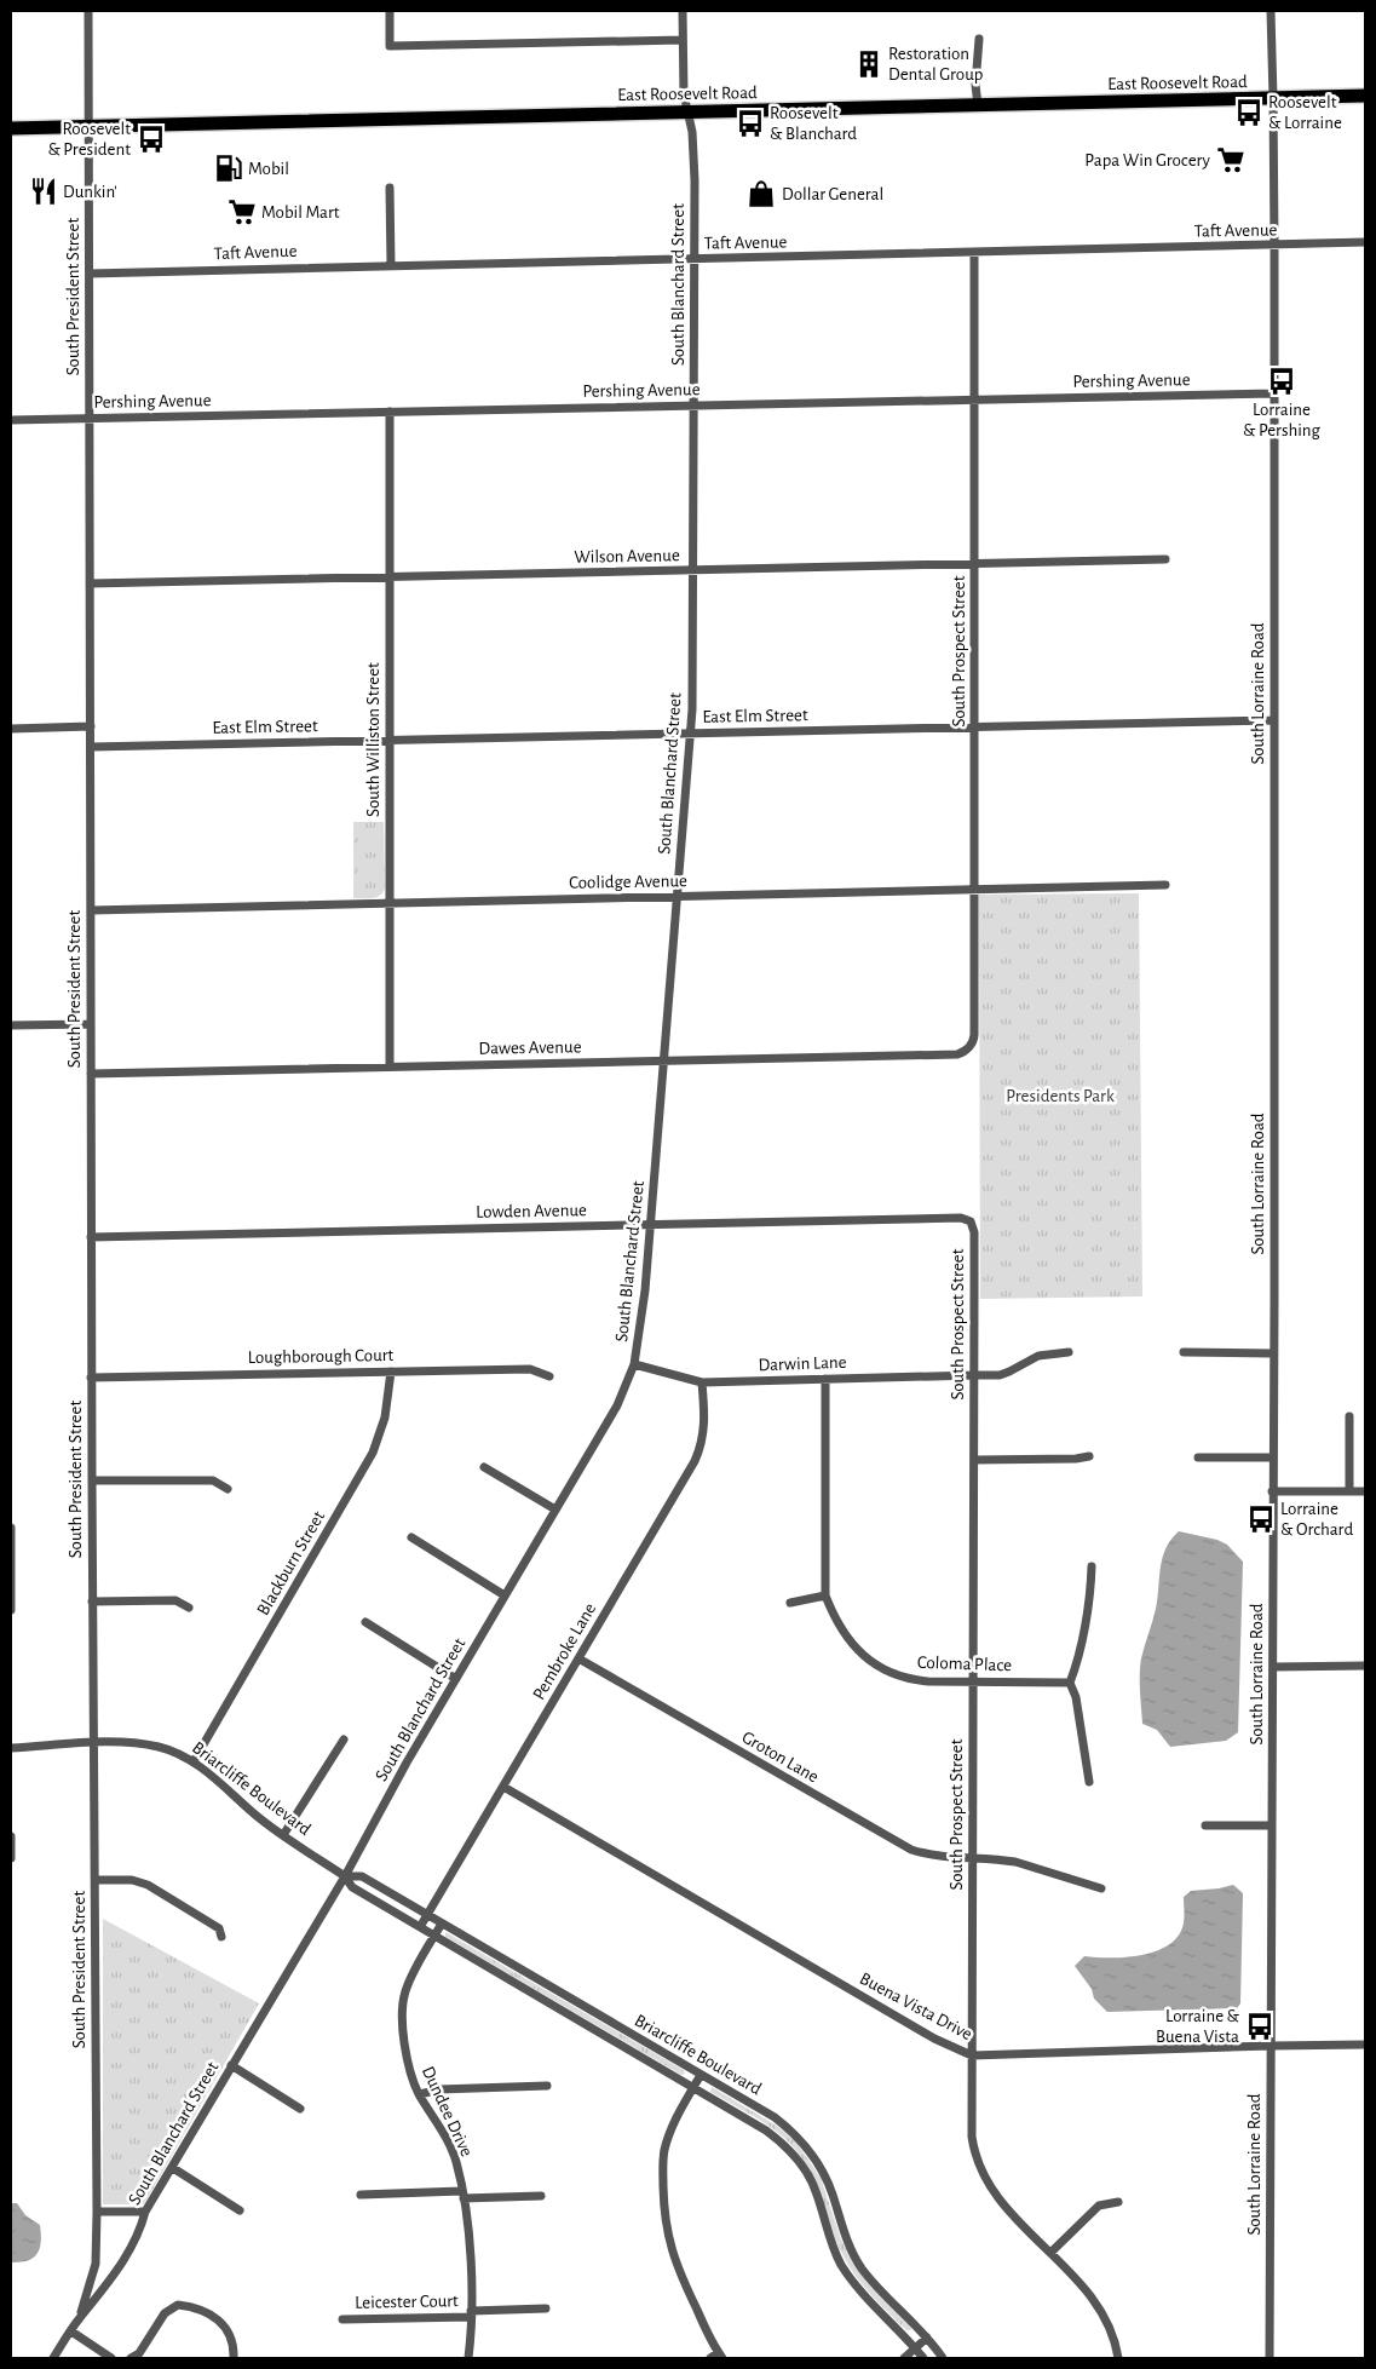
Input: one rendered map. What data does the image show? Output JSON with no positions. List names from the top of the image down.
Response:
{
  "streets": {
    "main road": ["East Roosevelt Road"],
    "street": [
      "Taft Avenue",
      "South Blanchard Street",
      "South President Street",
      "Pershing Avenue",
      "Wilson Avenue",
      "South Prospect Street",
      "South Lorraine Road",
      "East Elm Street",
      "South Williston Street",
      "Coolidge Avenue",
      "Dawes Avenue",
      "Lowden Avenue",
      "Loughborough Court",
      "Darwin Lane",
      "Blackburn Street",
      "Pembroke Lane",
      "Coloma Place",
      "Groton Lane",
      "Briarcliffe Boulevard",
      "Buena Vista Drive",
      "Dundee Drive",
      "Leicester Court"
    ]
  },
  "crossings": [
    ["East Roosevelt Road", "South Blanchard Street"],
    ["East Roosevelt Road", "South President Street"],
    ["East Roosevelt Road", "South Lorraine Road"],
    ["Taft Avenue", "South Blanchard Street"],
    ["Taft Avenue", "South President Street"],
    ["Taft Avenue", "South Prospect Street"],
    ["Taft Avenue", "South Lorraine Road"],
    ["South Blanchard Street", "South President Street"],
    ["South Blanchard Street", "Pershing Avenue"],
    ["South Blanchard Street", "Wilson Avenue"],
    ["South Blanchard Street", "East Elm Street"],
    ["South Blanchard Street", "Coolidge Avenue"],
    ["South Blanchard Street", "Dawes Avenue"],
    ["South Blanchard Street", "Lowden Avenue"],
    ["South Blanchard Street", "Darwin Lane"],
    ["South Blanchard Street", "Briarcliffe Boulevard"],
    ["South President Street", "Pershing Avenue"],
    ["South President Street", "Wilson Avenue"],
    ["South President Street", "East Elm Street"],
    ["South President Street", "Coolidge Avenue"],
    ["South President Street", "Dawes Avenue"],
    ["South President Street", "Lowden Avenue"],
    ["South President Street", "Loughborough Court"],
    ["South President Street", "Briarcliffe Boulevard"],
    ["Pershing Avenue", "South Prospect Street"],
    ["Pershing Avenue", "South Lorraine Road"],
    ["Pershing Avenue", "South Williston Street"],
    ["Wilson Avenue", "South Prospect Street"],
    ["Wilson Avenue", "South Williston Street"],
    ["South Prospect Street", "East Elm Street"],
    ["South Prospect Street", "Coolidge Avenue"],
    ["South Prospect Street", "Dawes Avenue"],
    ["South Prospect Street", "Lowden Avenue"],
    ["South Prospect Street", "Darwin Lane"],
    ["South Prospect Street", "Coloma Place"],
    ["South Prospect Street", "Groton Lane"],
    ["South Prospect Street", "Buena Vista Drive"],
    ["South Lorraine Road", "East Elm Street"],
    ["South Lorraine Road", "Buena Vista Drive"],
    ["East Elm Street", "South Williston Street"],
    ["South Williston Street", "Coolidge Avenue"],
    ["South Williston Street", "Dawes Avenue"],
    ["Loughborough Court", "Blackburn Street"],
    ["Darwin Lane", "Pembroke Lane"],
    ["Darwin Lane", "Coloma Place"],
    ["Blackburn Street", "Briarcliffe Boulevard"],
    ["Pembroke Lane", "Groton Lane"],
    ["Pembroke Lane", "Briarcliffe Boulevard"],
    ["Pembroke Lane", "Buena Vista Drive"],
    ["Briarcliffe Boulevard", "Dundee Drive"],
    ["Dundee Drive", "Leicester Court"]
  ],
  "parks": ["Presidents Park"],
  "places": {
    "building": ["Restoration Dental Group"],
    "bus stop": [
      "Roosevelt & Lorraine",
      "Roosevelt & Blanchard",
      "Roosevelt & President",
      "Lorraine & Pershing",
      "Lorraine & Orchard",
      "Lorraine & Buena Vista"
    ],
    "supermarket": ["Papa Win Grocery", "Mobil Mart"],
    "fuel station": ["Mobil"],
    "restaurant": ["Dunkin'"],
    "shop": ["Dollar General"]
  }
}
